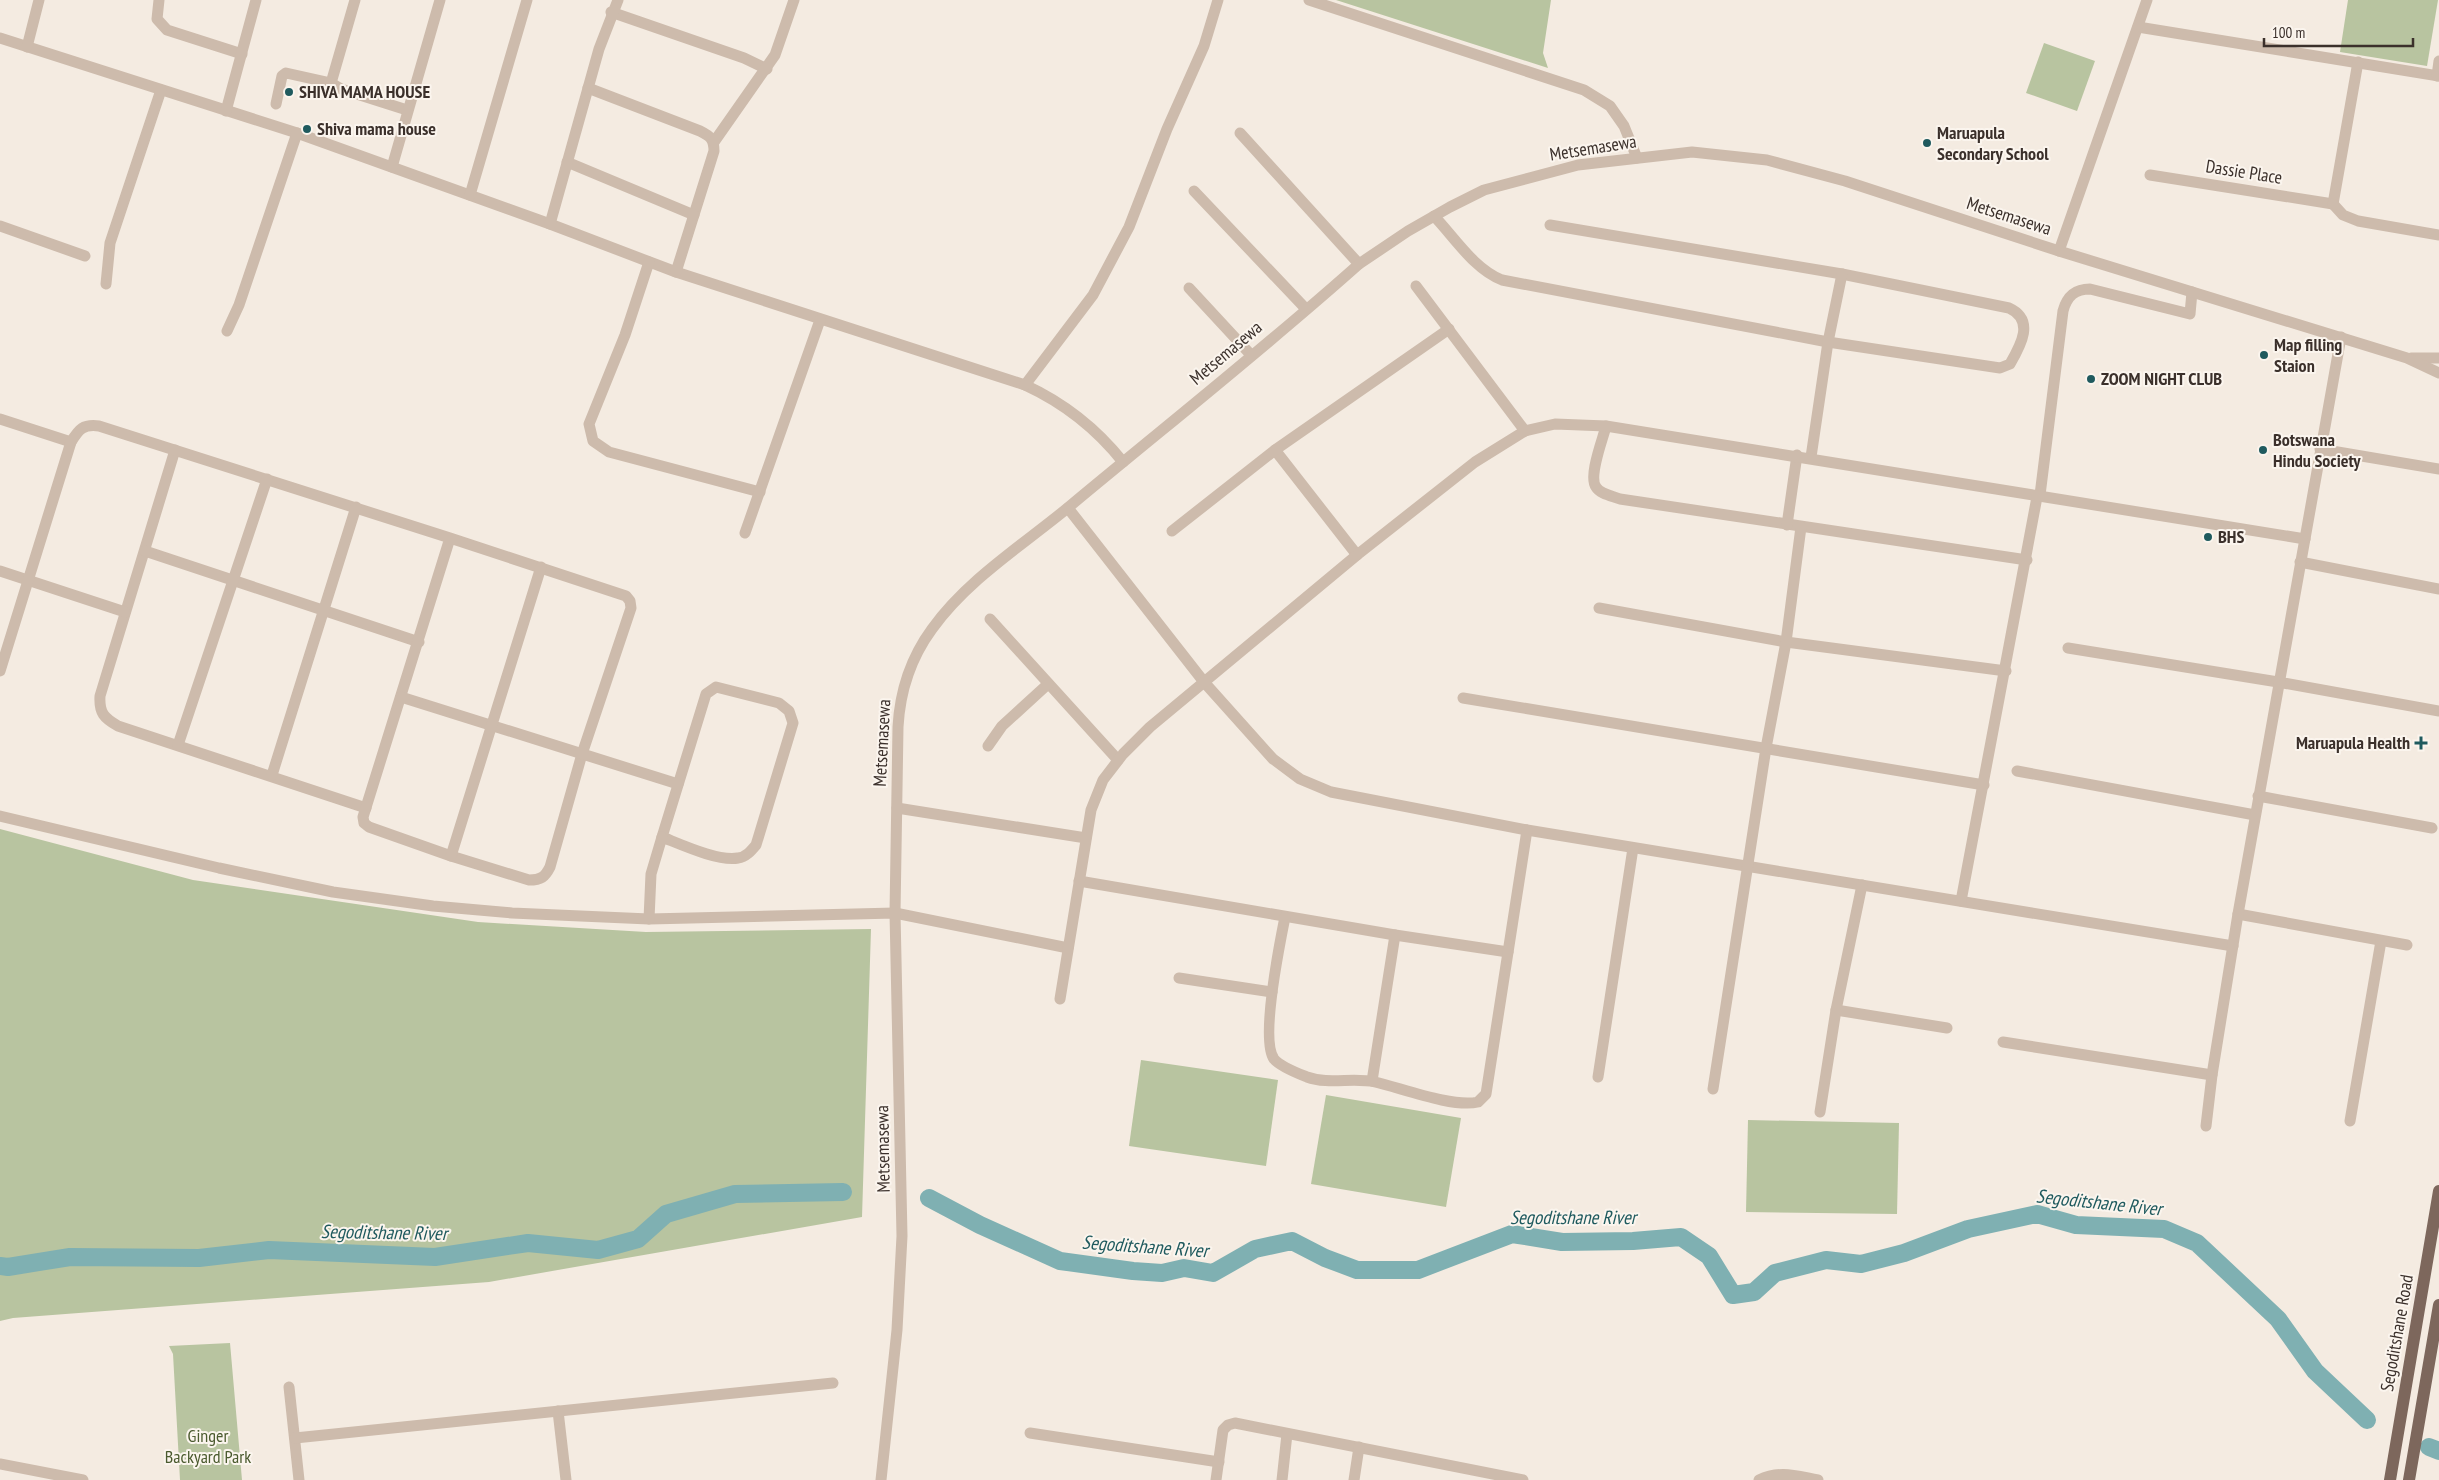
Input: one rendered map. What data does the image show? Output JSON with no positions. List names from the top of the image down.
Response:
{
  "streets": {
    "main road": ["Segoditshane Road"],
    "street": ["Metsemasewa", "Dassie Place"]
  },
  "water": ["Segoditshane River"],
  "parks": ["Ginger Backyard Park"],
  "places": {
    "other": [
      "SHIVA MAMA HOUSE",
      "Shiva mama house",
      "Maruapula Secondary School",
      "Map filling Staion",
      "ZOOM NIGHT CLUB",
      "Botswana Hindu Society",
      "BHS"
    ],
    "health": ["Maruapula Health"]
  },
  "scale_bar": "100 m"
}
